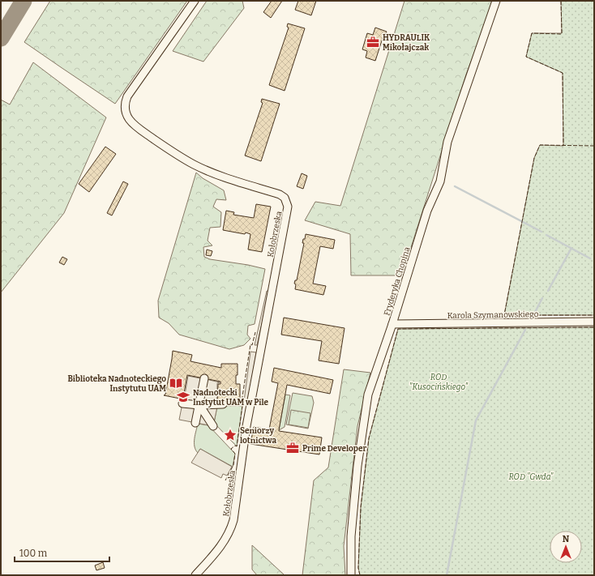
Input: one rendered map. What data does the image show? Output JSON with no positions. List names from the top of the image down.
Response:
{
  "streets": {
    "street": ["Kołobrzeska", "Fryderyka Chopina", "Karola Szymanowskiego"]
  },
  "crossings": [
    ["Fryderyka Chopina", "Karola Szymanowskiego"]
  ],
  "parks": ["ROD \"Kusocińskiego\"", "ROD \"Gwda\""],
  "places": {
    "office": ["HYDRAULIK Mikołajczak", "Prime Developer"],
    "library": ["Biblioteka Nadnoteckiego Instytutu UAM"],
    "school or university": ["Nadnotecki Instytut UAM w Pile"],
    "place": ["Seniorzy lotnictwa"]
  },
  "scale_bar": "100 m",
  "north": "top"
}
